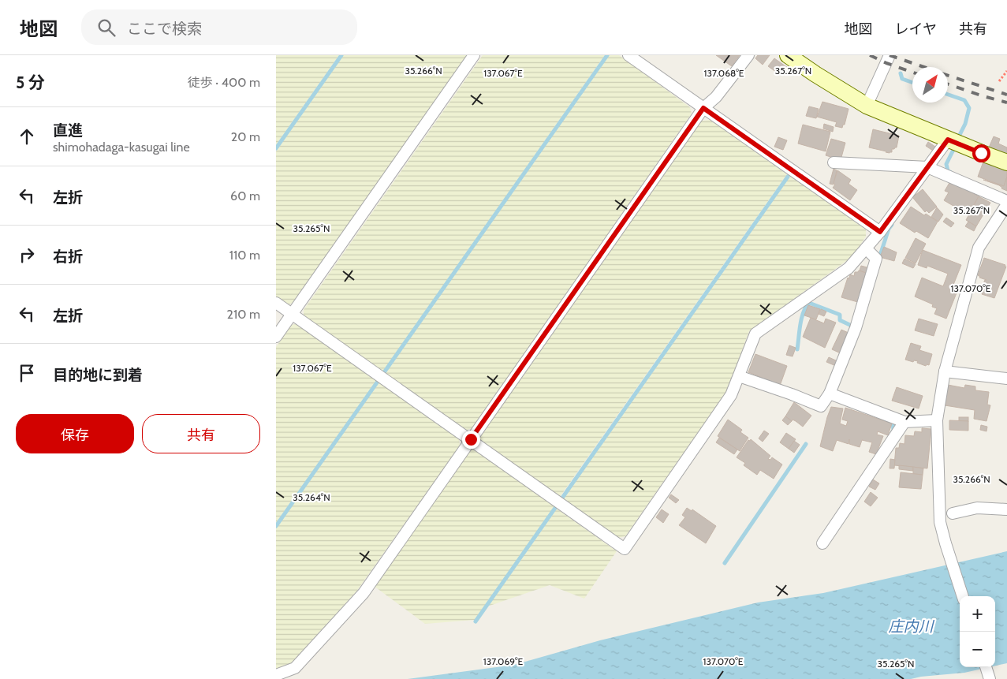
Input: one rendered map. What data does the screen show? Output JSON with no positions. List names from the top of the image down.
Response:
{
  "water": ["庄内川"],
  "north": "top right",
  "page": {
    "header": "地図",
    "search": "ここで検索",
    "nav": ["地図", "レイヤ", "共有"],
    "heading": ["5 分", "徒歩 · 400 m"],
    "list": [
      ["直進", "shimohadaga-kasugai line", "20 m"],
      ["左折", "60 m"],
      ["右折", "110 m"],
      ["左折", "210 m"],
      "目的地に到着"
    ],
    "buttons": ["保存", "共有"],
    "map_buttons": ["+", "−"]
  },
  "coordinates": [
    "35.266°N",
    "35.267°N",
    "137.067°E",
    "137.068°E",
    "35.265°N",
    "137.070°E",
    "35.264°N",
    "137.069°E"
  ]
}
